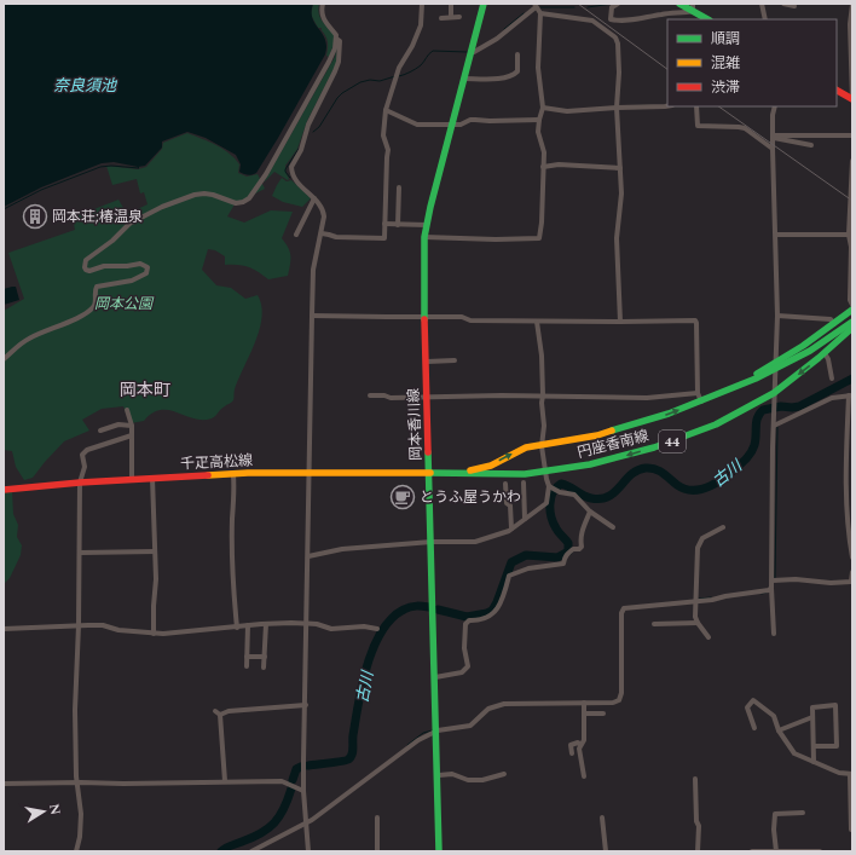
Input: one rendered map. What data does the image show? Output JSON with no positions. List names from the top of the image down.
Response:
{
  "streets": {
    "main road": [
      "岡本香川線",
      "44",
      "円座香南線",
      "千疋高松線"
    ]
  },
  "crossings": [
    ["岡本香川線", "円座香南線"],
    ["岡本香川線", "千疋高松線"],
    ["44", "円座香南線"],
    ["円座香南線", "千疋高松線"]
  ],
  "districts": ["岡本町"],
  "water": ["奈良須池", "古川"],
  "parks": ["岡本公園"],
  "places": {
    "building": ["岡本荘;椿温泉"],
    "cafe": ["とうふ屋うかわ"]
  },
  "legend": ["順調", "混雑", "渋滞"],
  "north": "right"
}
